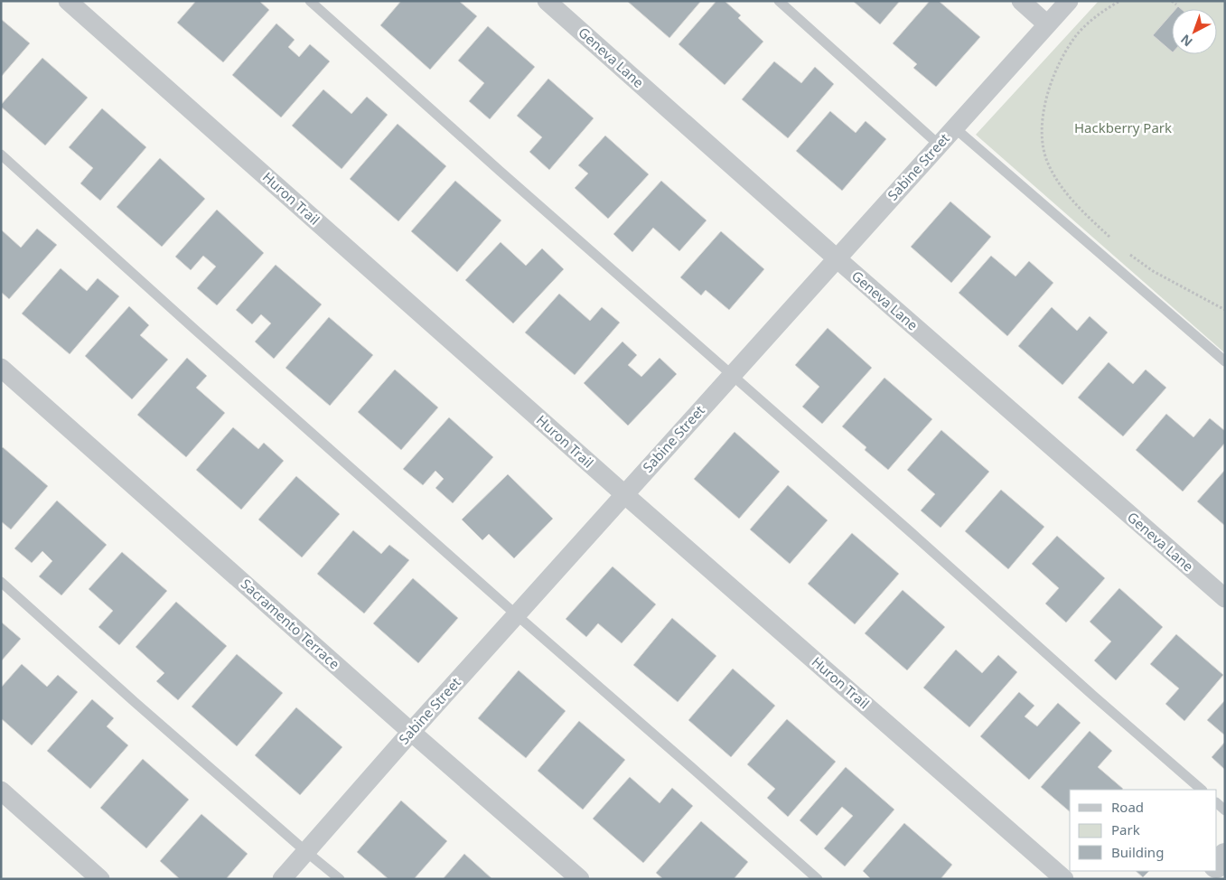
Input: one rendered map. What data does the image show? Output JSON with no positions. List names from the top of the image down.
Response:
{
  "streets": {
    "street": [
      "Geneva Lane",
      "Sabine Street",
      "Huron Trail",
      "Sacramento Terrace"
    ]
  },
  "crossings": [
    ["Geneva Lane", "Sabine Street"],
    ["Sabine Street", "Huron Trail"],
    ["Sabine Street", "Sacramento Terrace"]
  ],
  "parks": ["Hackberry Park"],
  "legend": ["Road", "Park", "Building"],
  "north": "bottom left"
}
